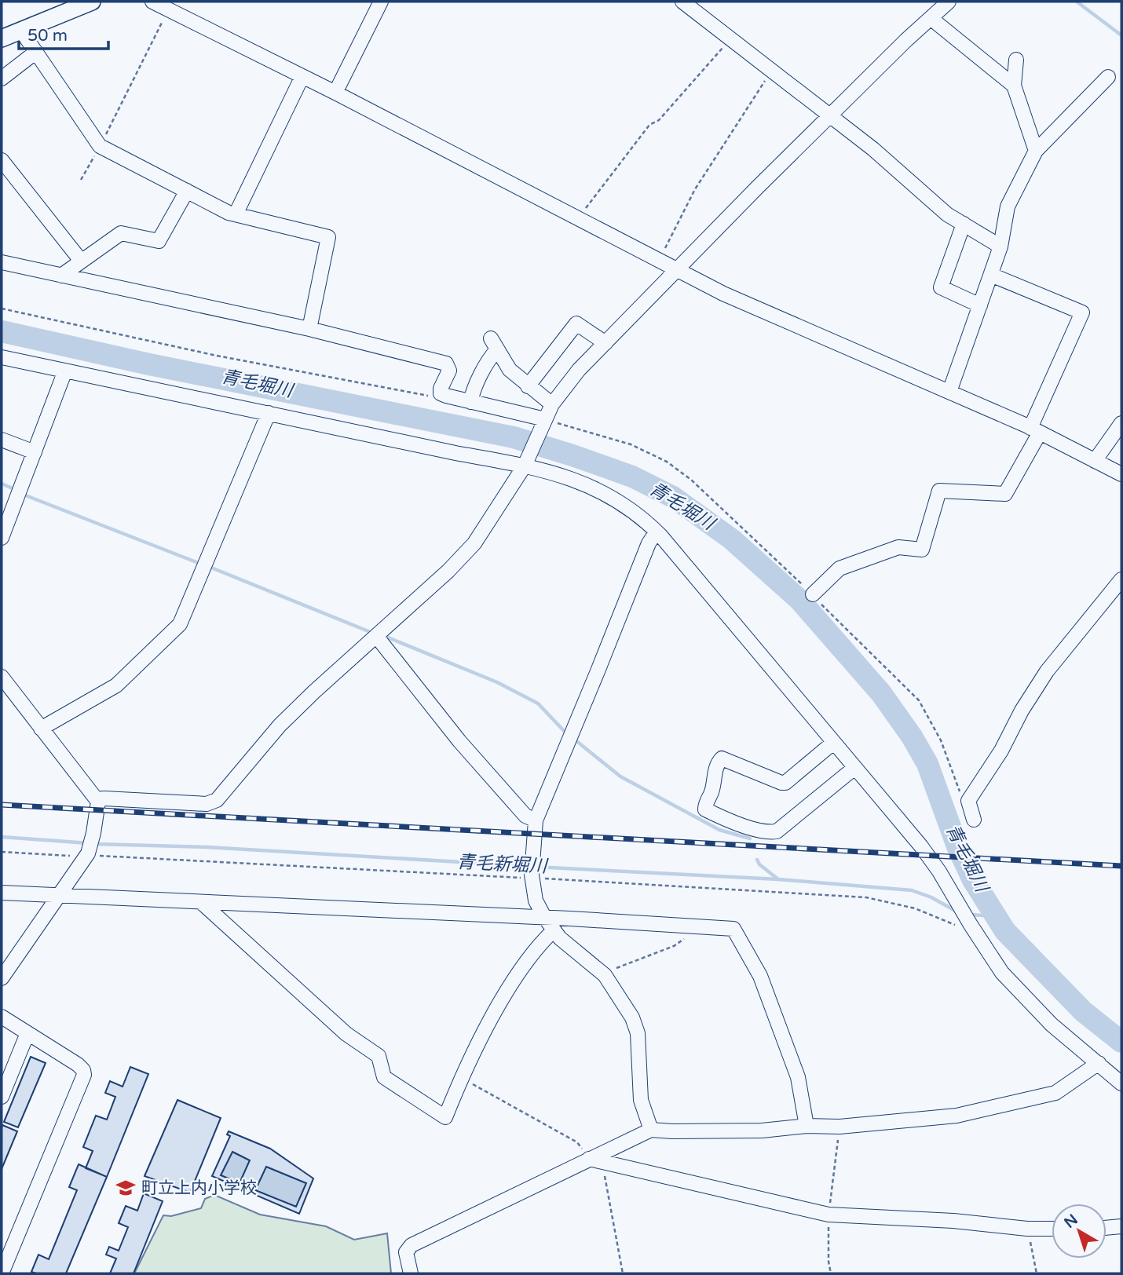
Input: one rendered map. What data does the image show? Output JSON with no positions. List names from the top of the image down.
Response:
{
  "water": ["青毛堀川", "青毛新堀川"],
  "places": {
    "school or university": ["町立上内小学校"]
  },
  "scale_bar": "50 m",
  "north": "top left"
}
